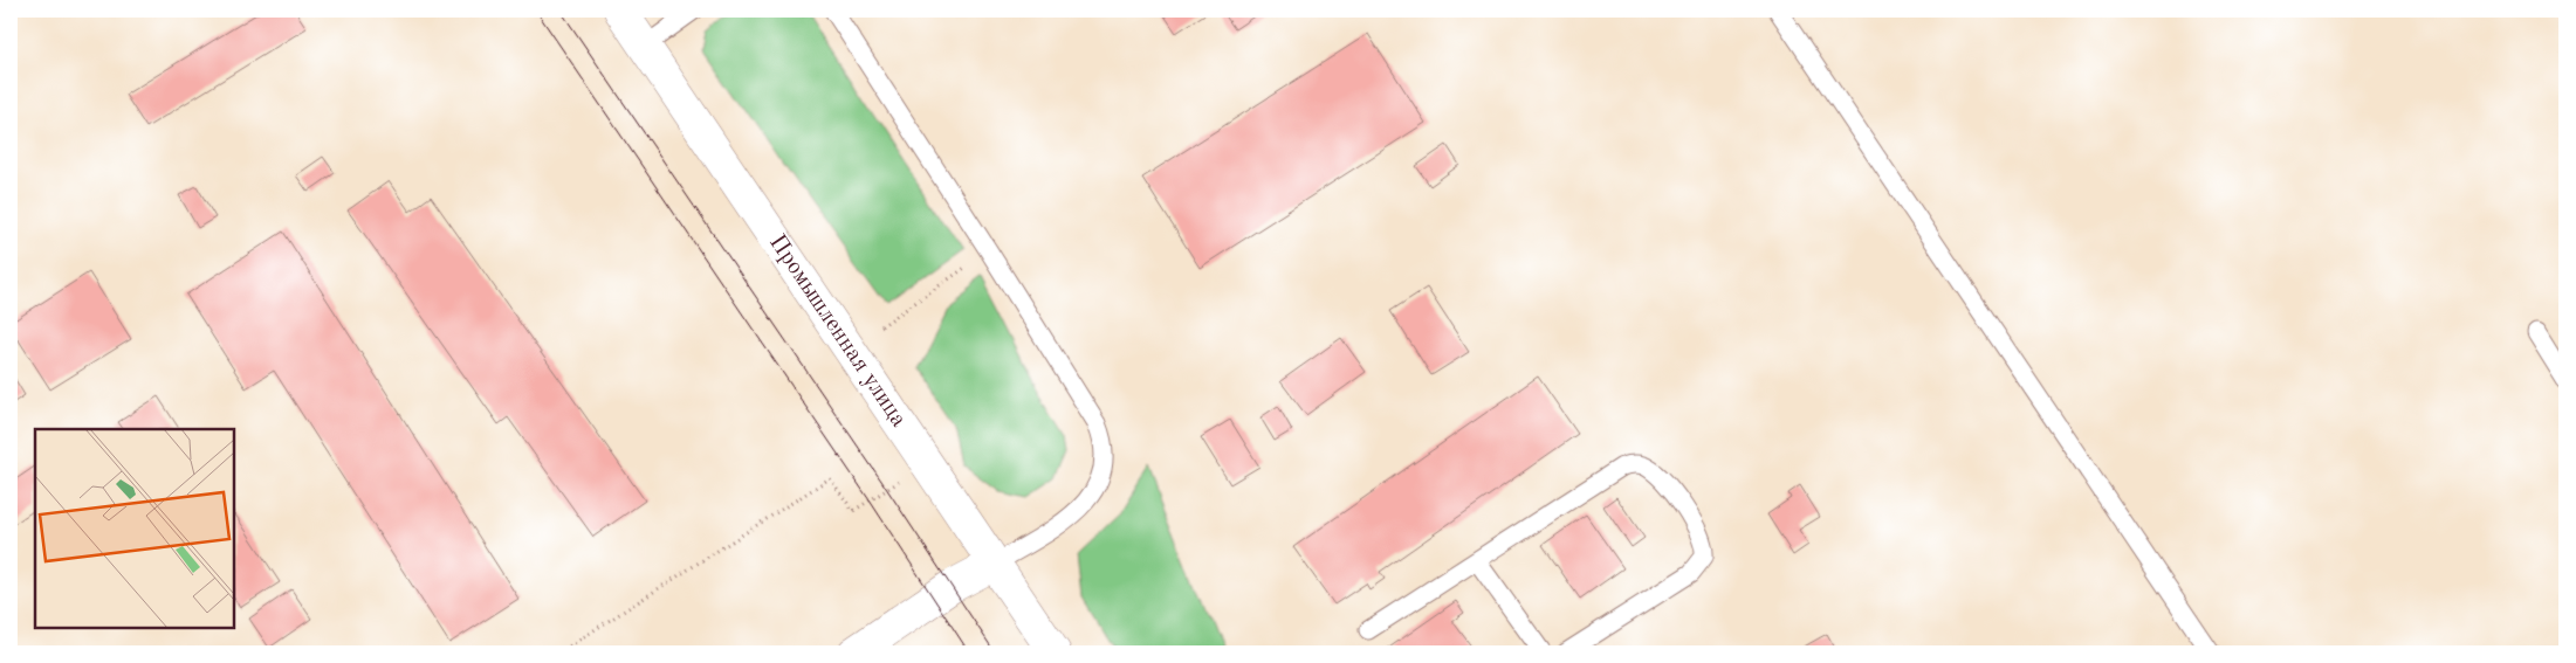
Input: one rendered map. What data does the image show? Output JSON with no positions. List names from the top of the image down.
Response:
{
  "streets": {
    "street": ["Промышленная улица"]
  }
}
